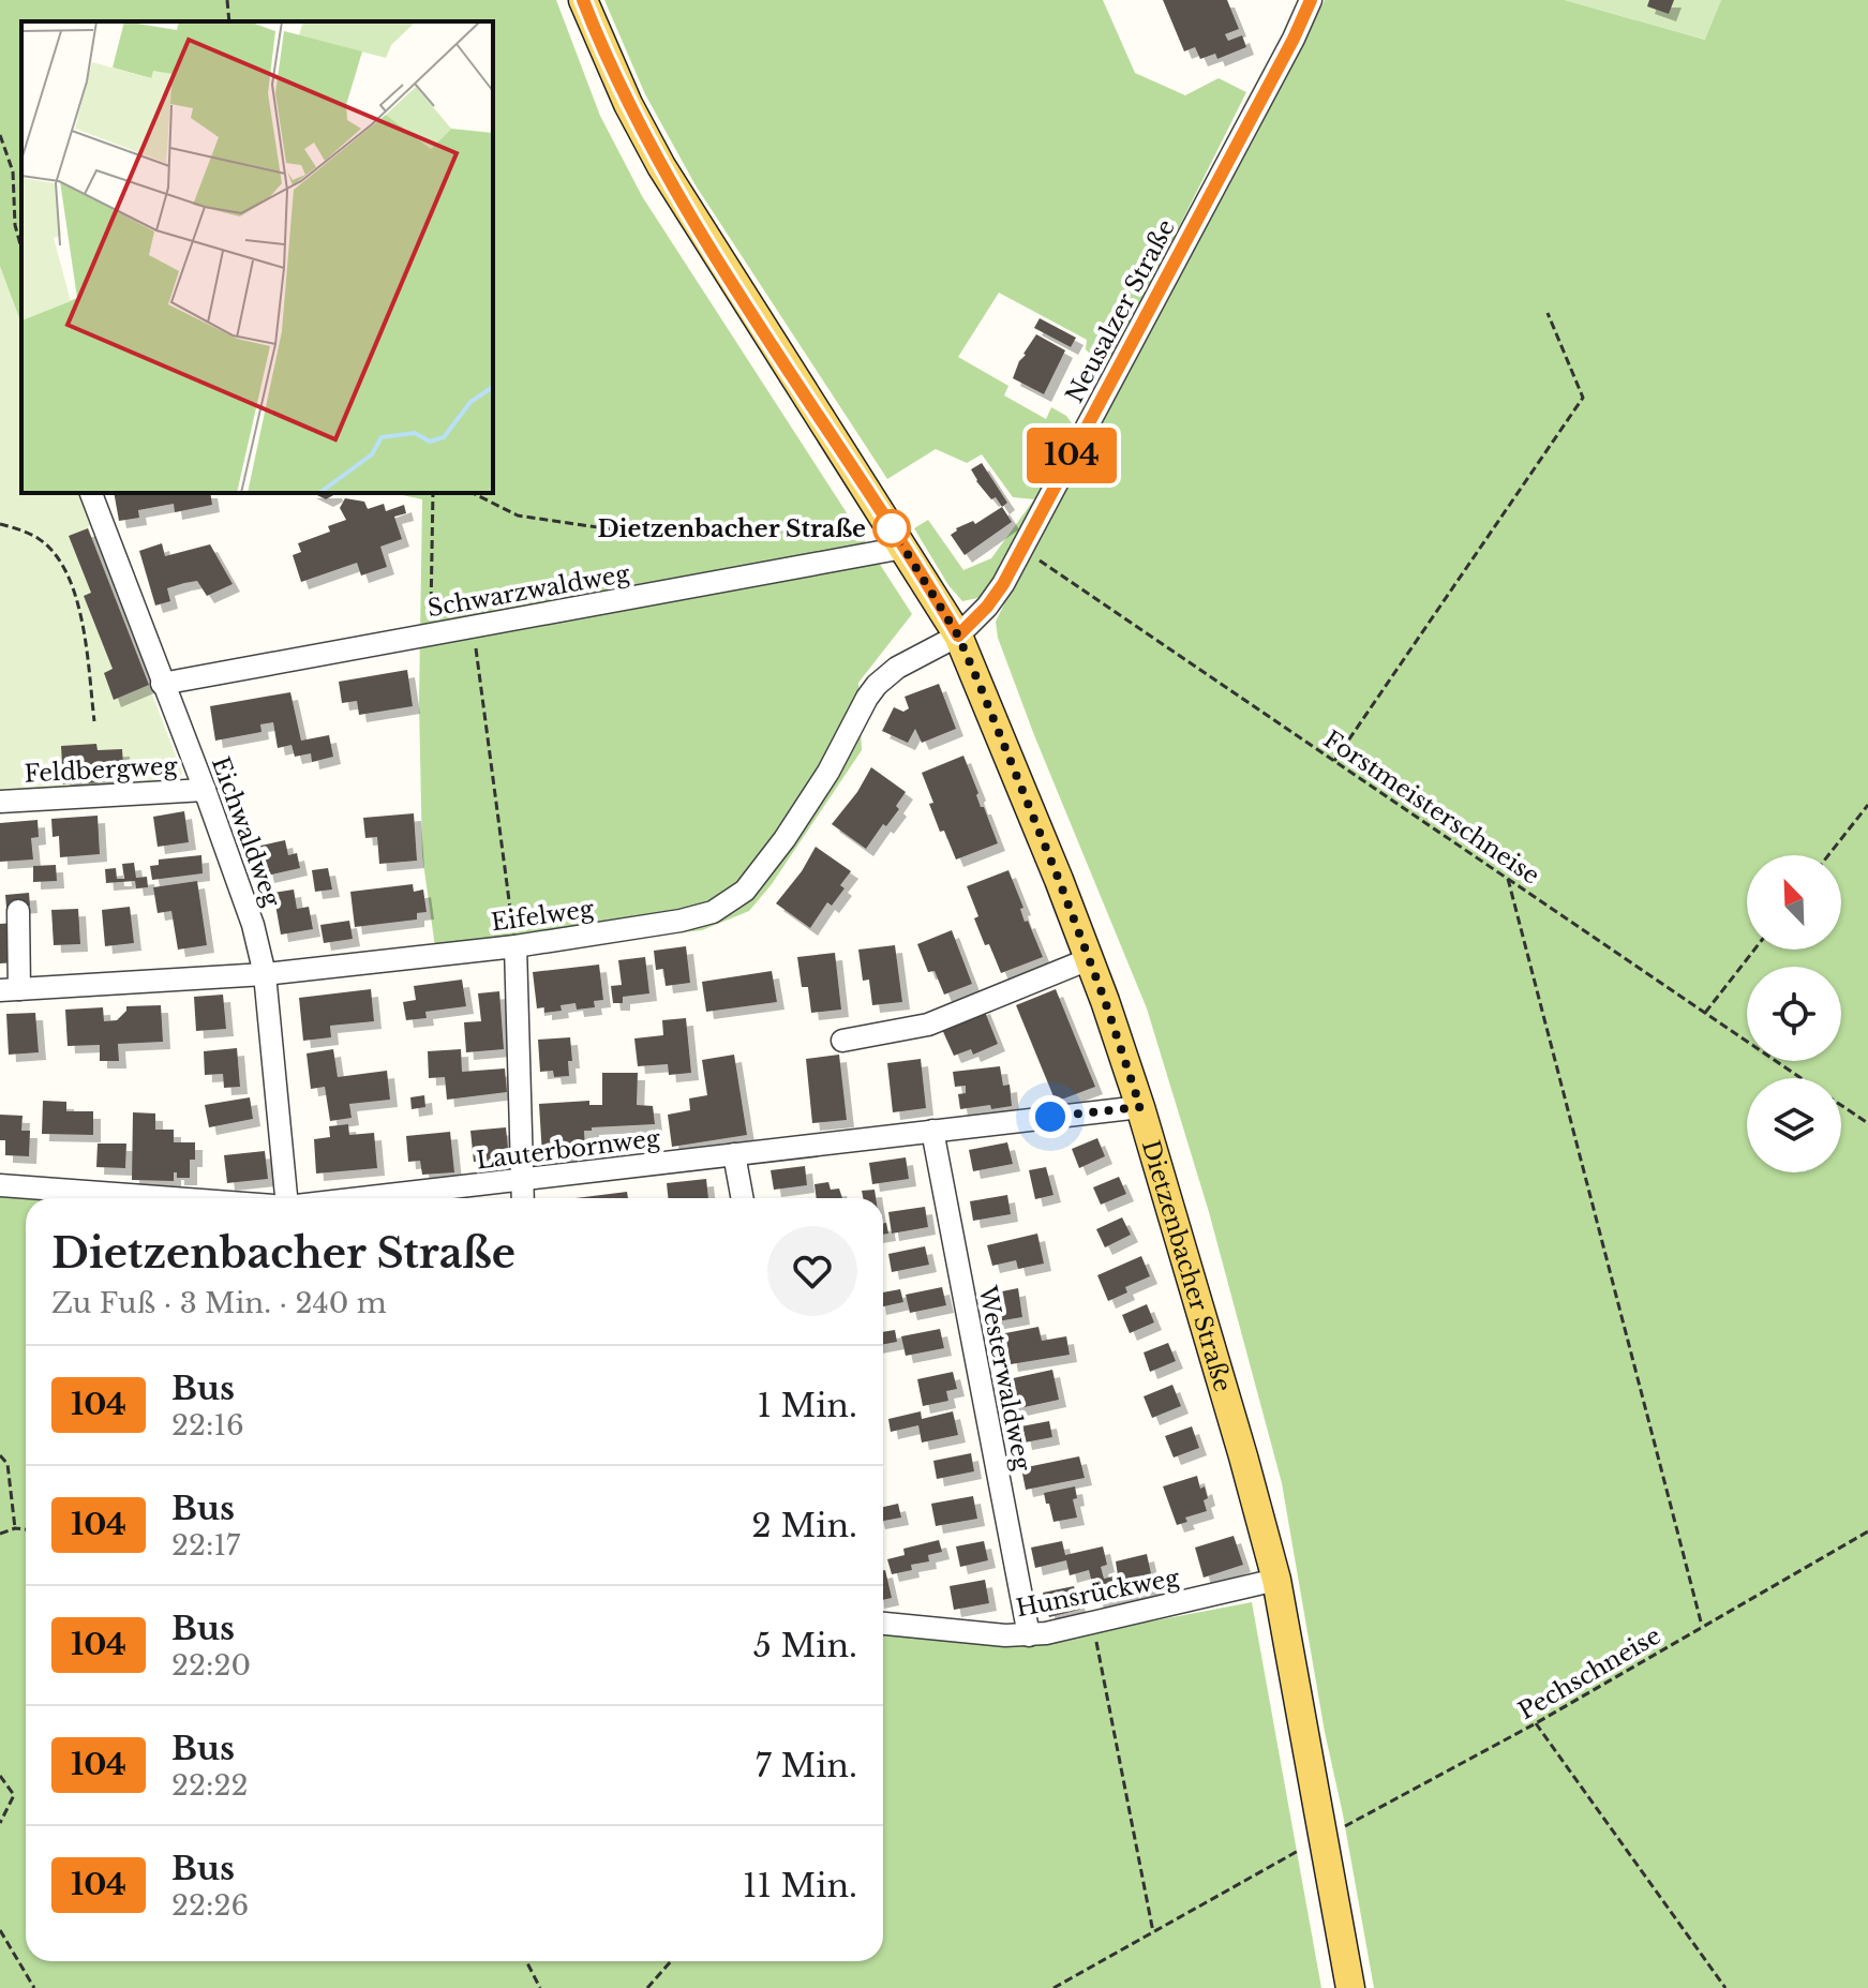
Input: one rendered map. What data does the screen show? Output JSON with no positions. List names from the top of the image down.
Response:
{
  "streets": {
    "main road": ["Dietzenbacher Straße"],
    "street": [
      "Neusalzer Straße",
      "Schwarzwaldweg",
      "Feldbergweg",
      "Eichwaldweg",
      "Eifelweg",
      "Lauterbornweg",
      "Westerwaldweg",
      "Hunsrückweg"
    ],
    "path": ["Forstmeisterschneise", "Pechschneise"]
  },
  "crossings": [
    ["Neusalzer Straße", "Forstmeisterschneise"],
    ["Neusalzer Straße", "Eifelweg"],
    ["Neusalzer Straße", "Dietzenbacher Straße"],
    ["Schwarzwaldweg", "Eichwaldweg"],
    ["Schwarzwaldweg", "Dietzenbacher Straße"],
    ["Feldbergweg", "Eichwaldweg"],
    ["Eichwaldweg", "Eifelweg"],
    ["Eifelweg", "Dietzenbacher Straße"],
    ["Lauterbornweg", "Dietzenbacher Straße"],
    ["Lauterbornweg", "Westerwaldweg"],
    ["Dietzenbacher Straße", "Hunsrückweg"],
    ["Dietzenbacher Straße", "Pechschneise"],
    ["Westerwaldweg", "Hunsrückweg"]
  ],
  "places": ["Dietzenbacher Straße"],
  "lines": ["bus line 104"],
  "north": "top left",
  "page": {
    "on_map": "104",
    "heading": ["Dietzenbacher Straße", "Zu Fuß · 3 Min. · 240 m"],
    "list": [
      {
        "mark": "104",
        "name": "Bus",
        "note": "22:16",
        "value": "1 Min."
      },
      {
        "mark": "104",
        "name": "Bus",
        "note": "22:17",
        "value": "2 Min."
      },
      {
        "mark": "104",
        "name": "Bus",
        "note": "22:20",
        "value": "5 Min."
      },
      {
        "mark": "104",
        "name": "Bus",
        "note": "22:22",
        "value": "7 Min."
      },
      {
        "mark": "104",
        "name": "Bus",
        "note": "22:26",
        "value": "11 Min."
      }
    ]
  }
}
